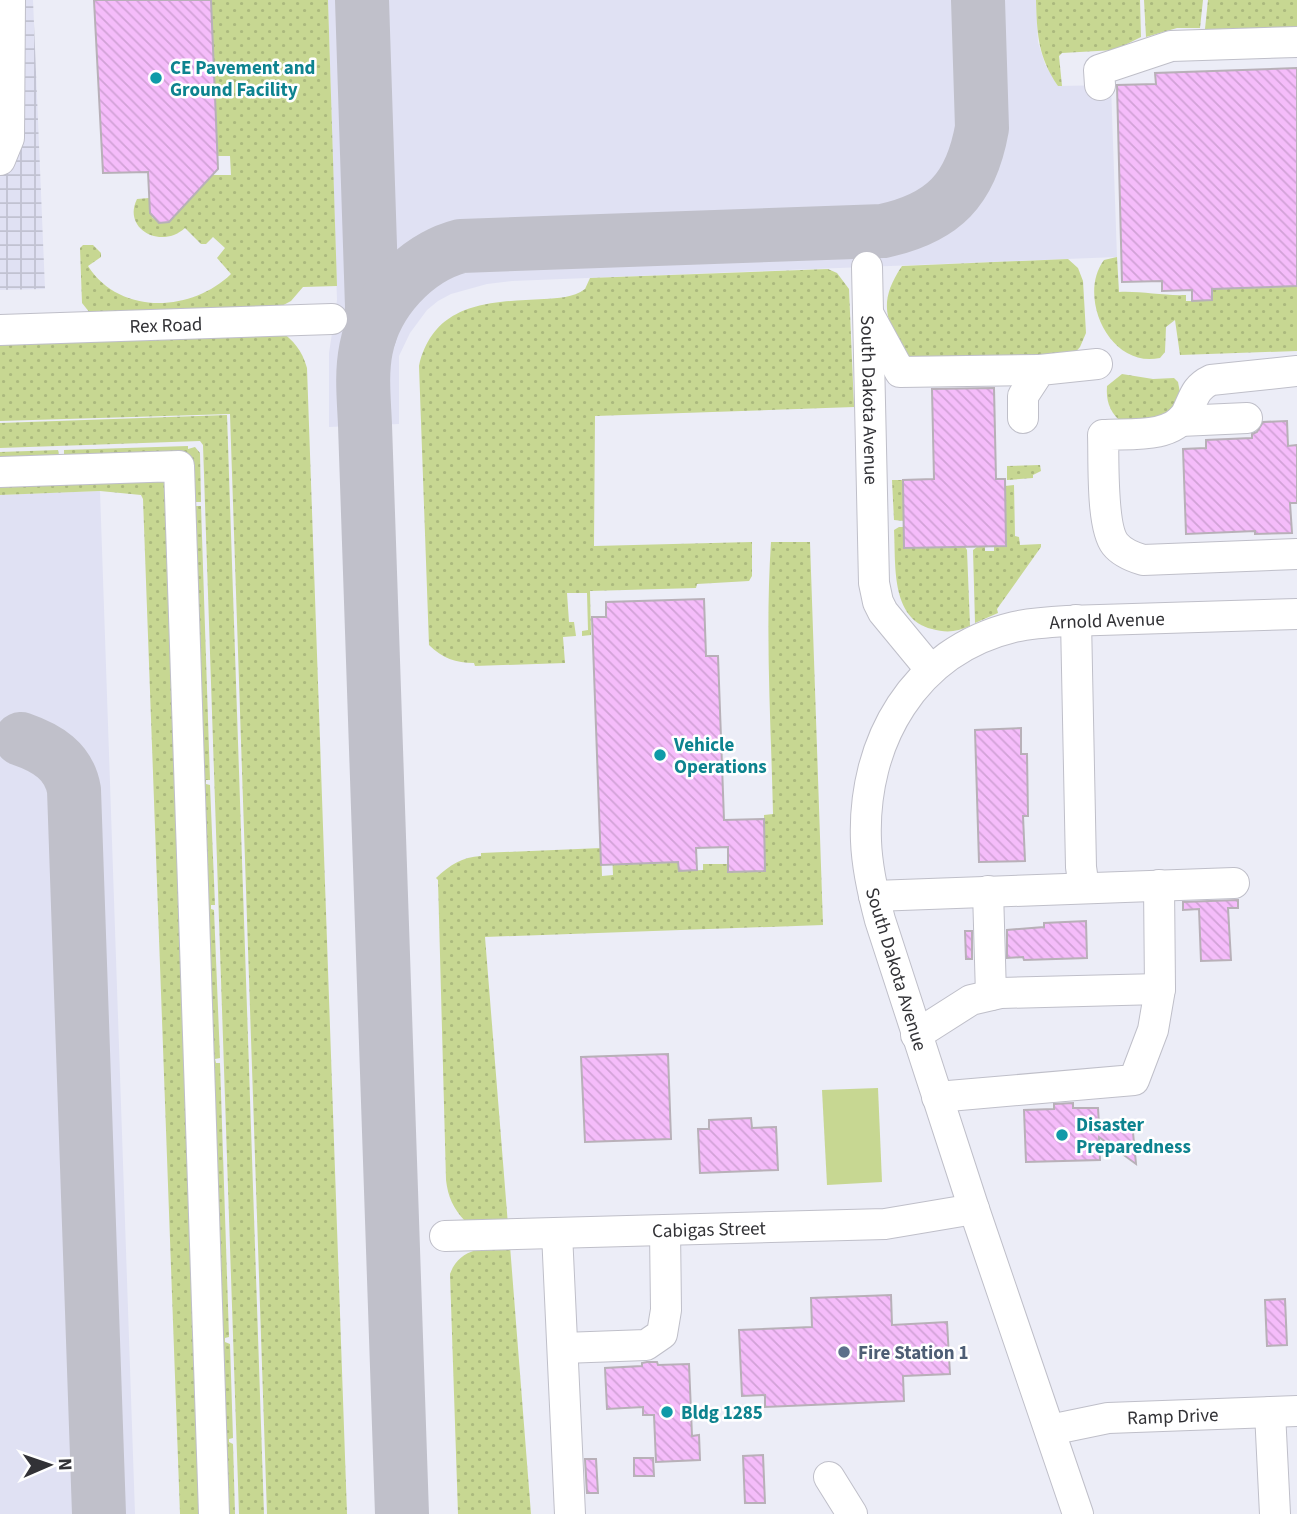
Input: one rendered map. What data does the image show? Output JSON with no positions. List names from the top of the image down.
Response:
{
  "streets": {
    "street": [
      "Rex Road",
      "South Dakota Avenue",
      "Arnold Avenue",
      "Cabigas Street",
      "Ramp Drive"
    ]
  },
  "crossings": [
    ["South Dakota Avenue", "Arnold Avenue"],
    ["South Dakota Avenue", "Cabigas Street"],
    ["South Dakota Avenue", "Ramp Drive"]
  ],
  "places": [
    "CE Pavement and Ground Facility",
    "Vehicle Operations",
    "Disaster Preparedness",
    "Fire Station 1",
    "Bldg 1285"
  ],
  "north": "right"
}
